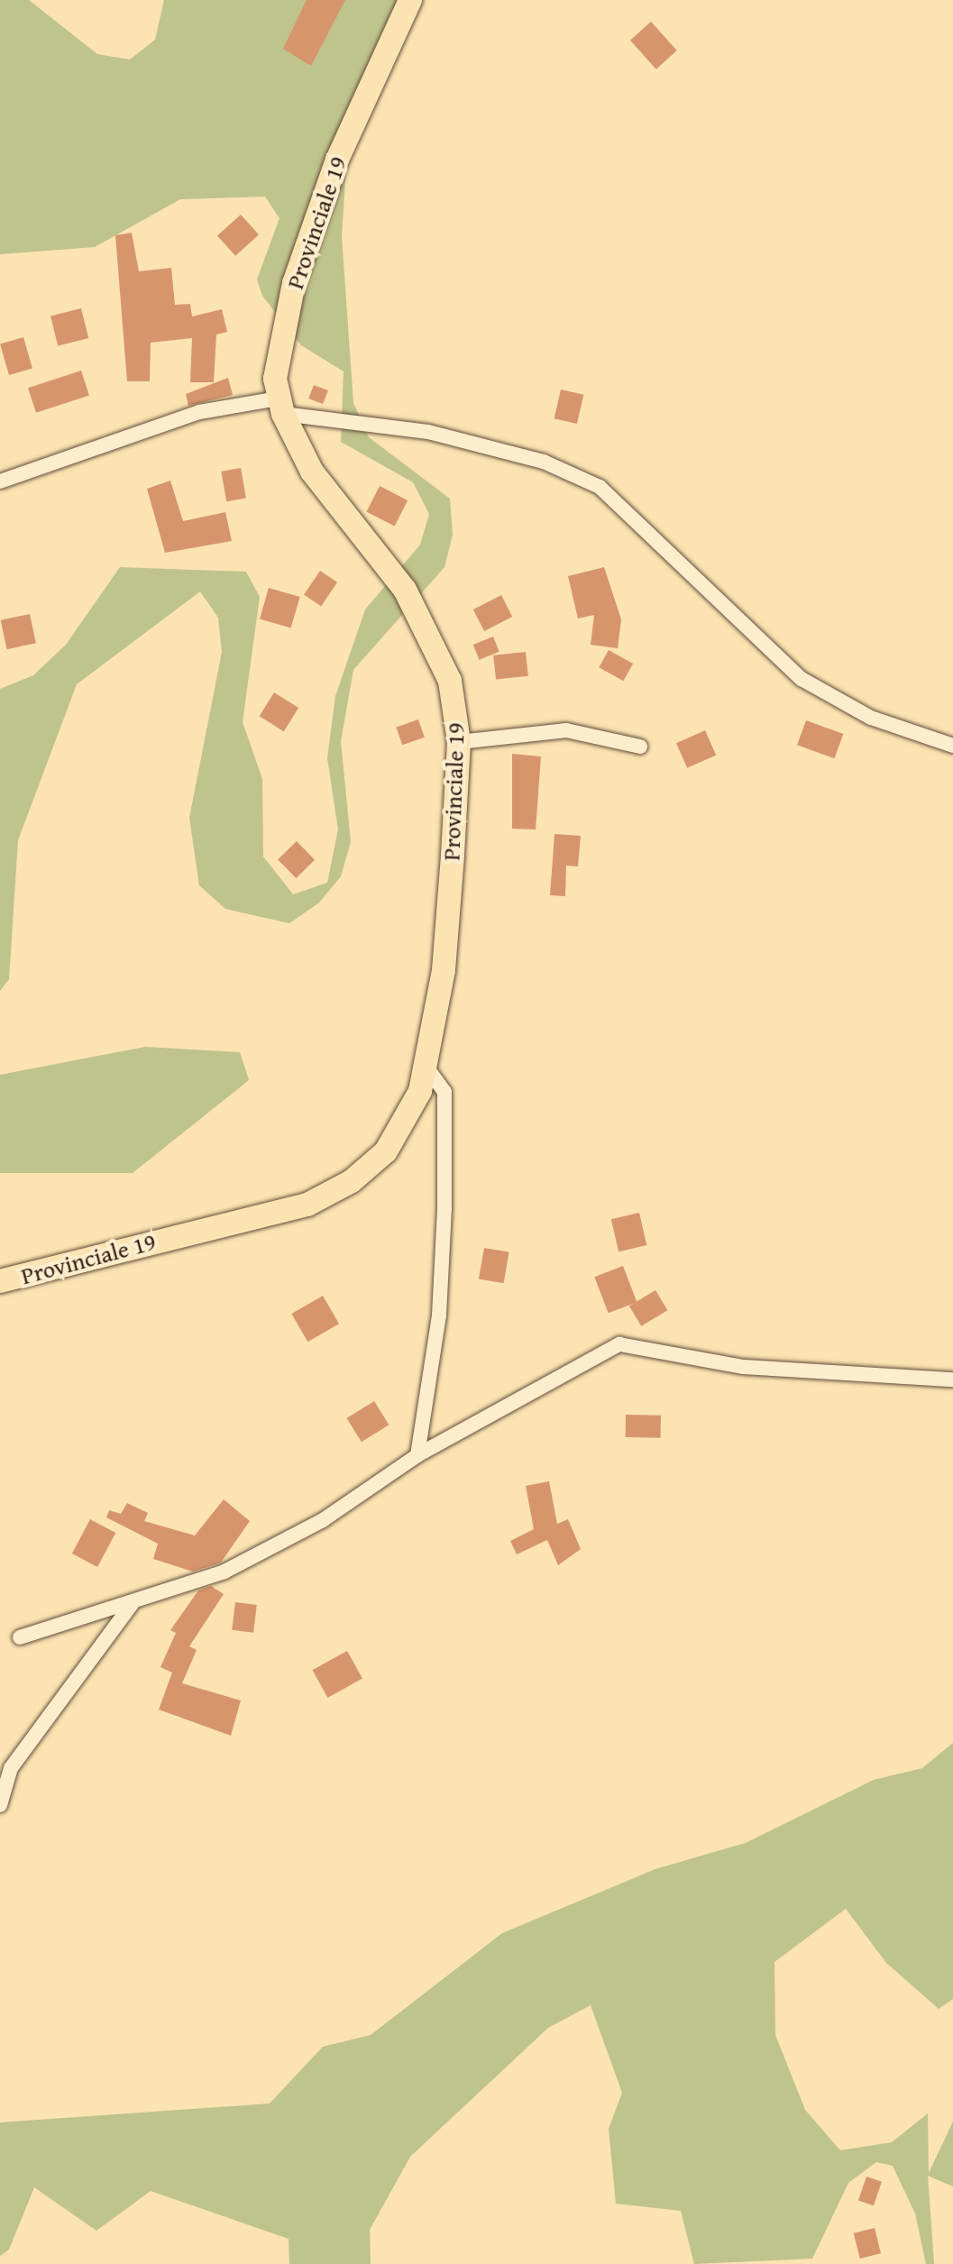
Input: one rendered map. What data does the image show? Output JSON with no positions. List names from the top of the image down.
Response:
{
  "streets": {
    "main road": ["Provinciale 19"]
  }
}
